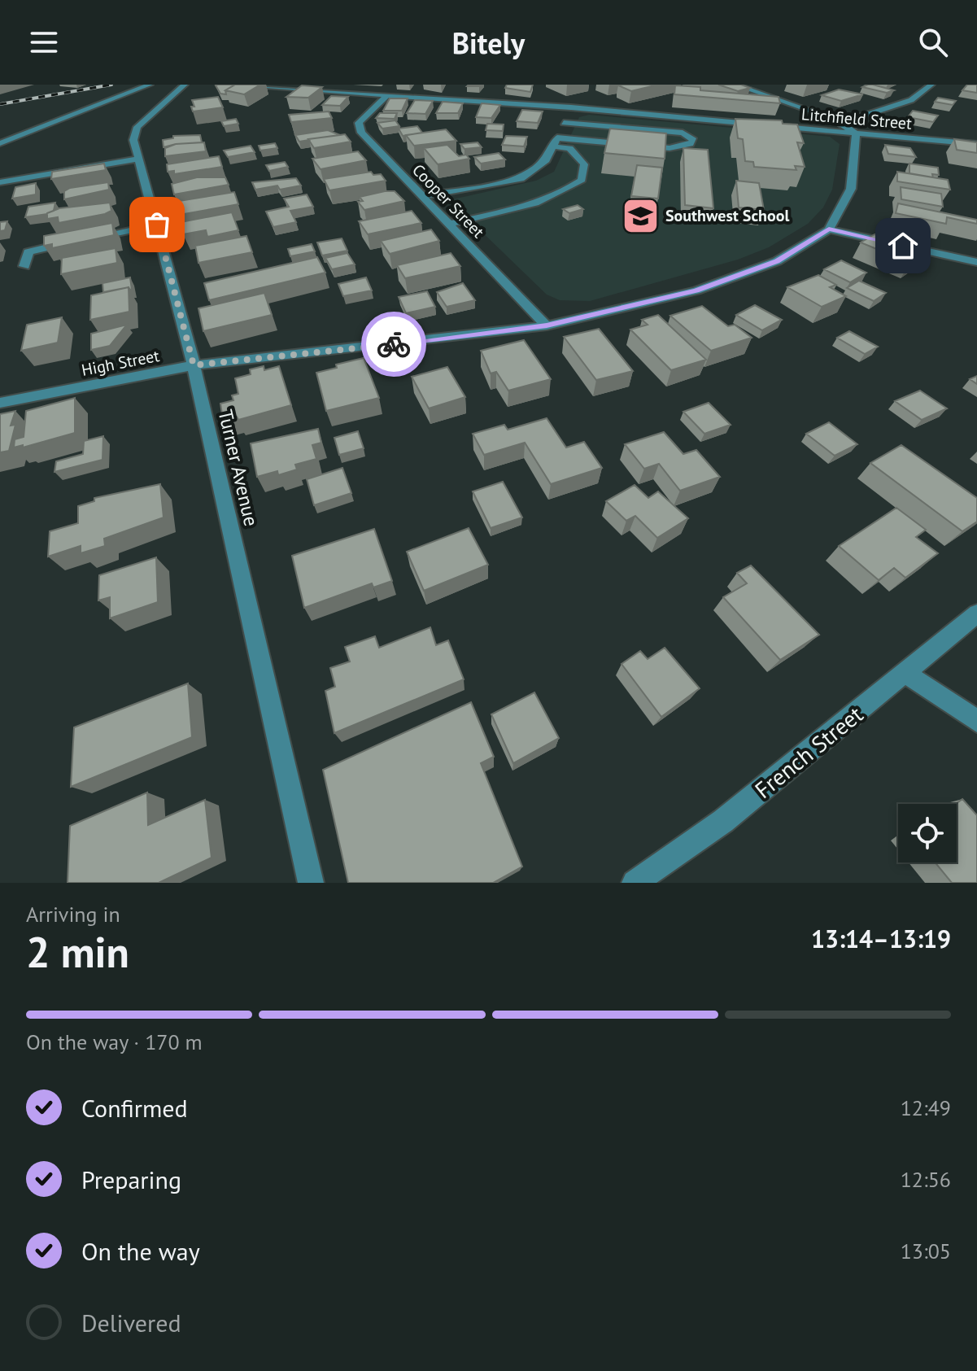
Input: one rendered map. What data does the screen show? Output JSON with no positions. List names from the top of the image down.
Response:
{
  "streets": {
    "street": [
      "Litchfield Street",
      "Cooper Street",
      "High Street",
      "Turner Avenue",
      "French Street"
    ]
  },
  "crossings": [
    ["Litchfield Street", "Cooper Street"],
    ["Cooper Street", "High Street"],
    ["High Street", "Turner Avenue"]
  ],
  "places": {
    "school or university": ["Southwest School"]
  },
  "page": {
    "header": "Bitely",
    "heading": ["2 min", "Arriving in", "13:14–13:19"],
    "bar": "On the way · 170 m",
    "list": [
      ["Confirmed", "12:49"],
      ["Preparing", "12:56"],
      ["On the way", "13:05"],
      "Delivered"
    ]
  }
}
